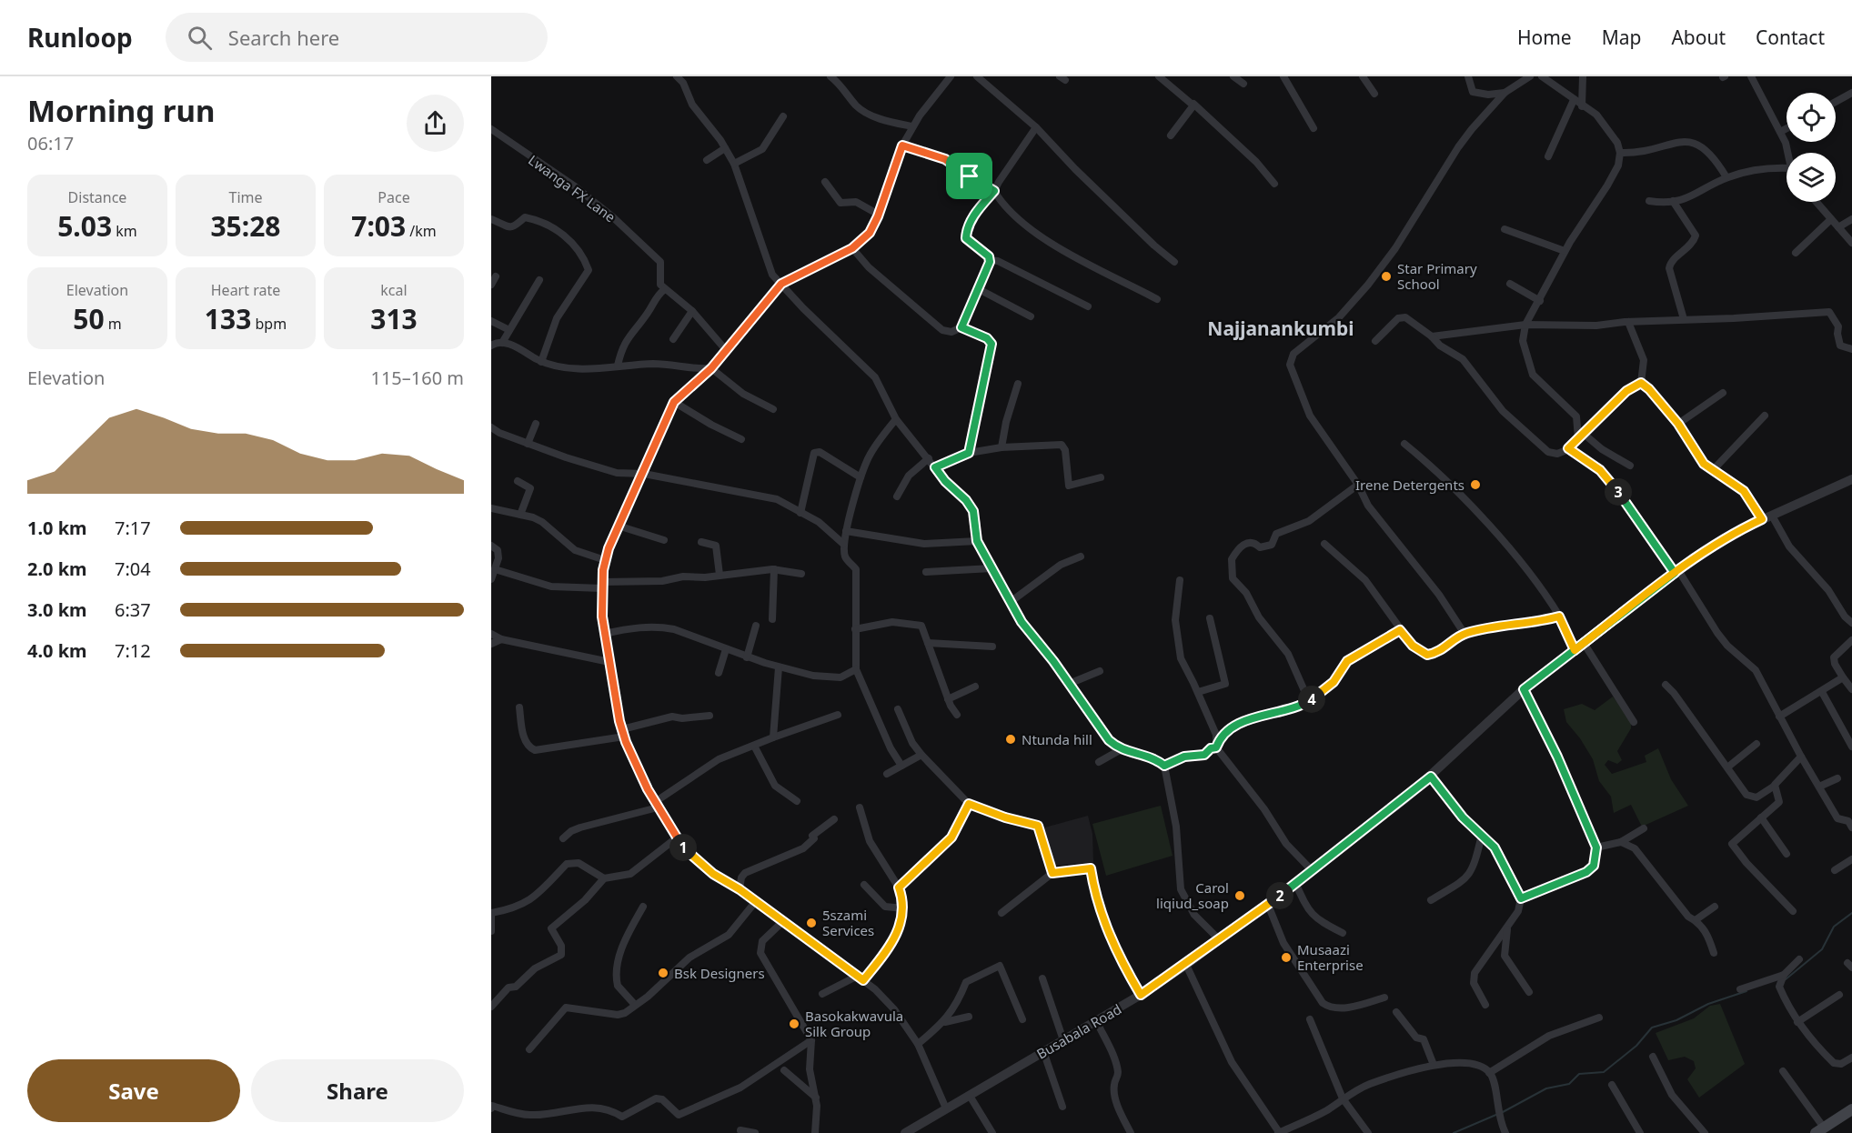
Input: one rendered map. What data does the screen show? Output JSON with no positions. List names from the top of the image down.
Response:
{
  "streets": {
    "street": ["Lwanga FX Lane", "Busabala Road"]
  },
  "districts": ["Najjanankumbi"],
  "places": [
    "Star Primary School",
    "Irene Detergents",
    "Ntunda hill",
    "Carol liqiud_soap",
    "5szami Services",
    "Musaazi Enterprise",
    "Bsk Designers",
    "Basokakwavula Silk Group"
  ],
  "page": {
    "header": "Runloop",
    "search": "Search here",
    "nav": [
      "Home",
      "Map",
      "About",
      "Contact"
    ],
    "heading": ["Morning run", "06:17"],
    "stats": [
      ["Distance", "5.03 km"],
      ["Time", "35:28"],
      ["Pace", "7:03 /km"],
      ["Elevation", "50 m"],
      ["Heart rate", "133 bpm"],
      ["kcal", "313"]
    ],
    "chart": ["Elevation", "115–160 m"],
    "pins": [
      "3",
      "4",
      "1",
      "2"
    ],
    "list": [
      {
        "name": "1.0 km",
        "note": "7:17"
      },
      {
        "name": "2.0 km",
        "note": "7:04"
      },
      {
        "name": "3.0 km",
        "note": "6:37"
      },
      {
        "name": "4.0 km",
        "note": "7:12"
      }
    ],
    "buttons": ["Save", "Share"]
  }
}
